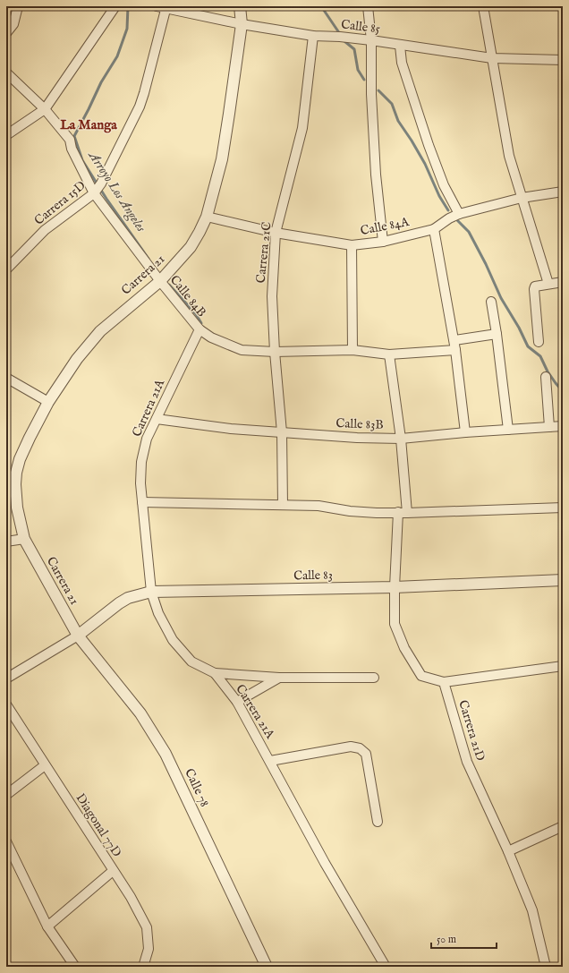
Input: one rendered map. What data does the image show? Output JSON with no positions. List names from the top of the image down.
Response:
{
  "streets": {
    "street": [
      "Calle 85",
      "Carrera 15D",
      "Calle 84A",
      "Carrera 21C",
      "Carrera 21",
      "Calle 84B",
      "Carrera 21A",
      "Calle 83B",
      "Calle 83",
      "Carrera 21D",
      "Calle 78",
      "Diagonal 77D"
    ]
  },
  "crossings": [
    ["Calle 85", "Carrera 15D"],
    ["Calle 85", "Carrera 21C"],
    ["Calle 85", "Carrera 21"],
    ["Carrera 15D", "Calle 84B"],
    ["Calle 84A", "Carrera 21C"],
    ["Calle 84A", "Carrera 21"],
    ["Carrera 21C", "Calle 84B"],
    ["Carrera 21C", "Calle 83B"],
    ["Carrera 21", "Calle 84B"],
    ["Carrera 21", "Calle 83"],
    ["Carrera 21", "Calle 78"],
    ["Calle 84B", "Carrera 21A"],
    ["Carrera 21A", "Calle 83B"],
    ["Carrera 21A", "Calle 83"],
    ["Calle 83", "Calle 78"]
  ],
  "districts": ["La Manga"],
  "water": ["Arroyo Los Angeles"],
  "scale_bar": "50 m"
}
